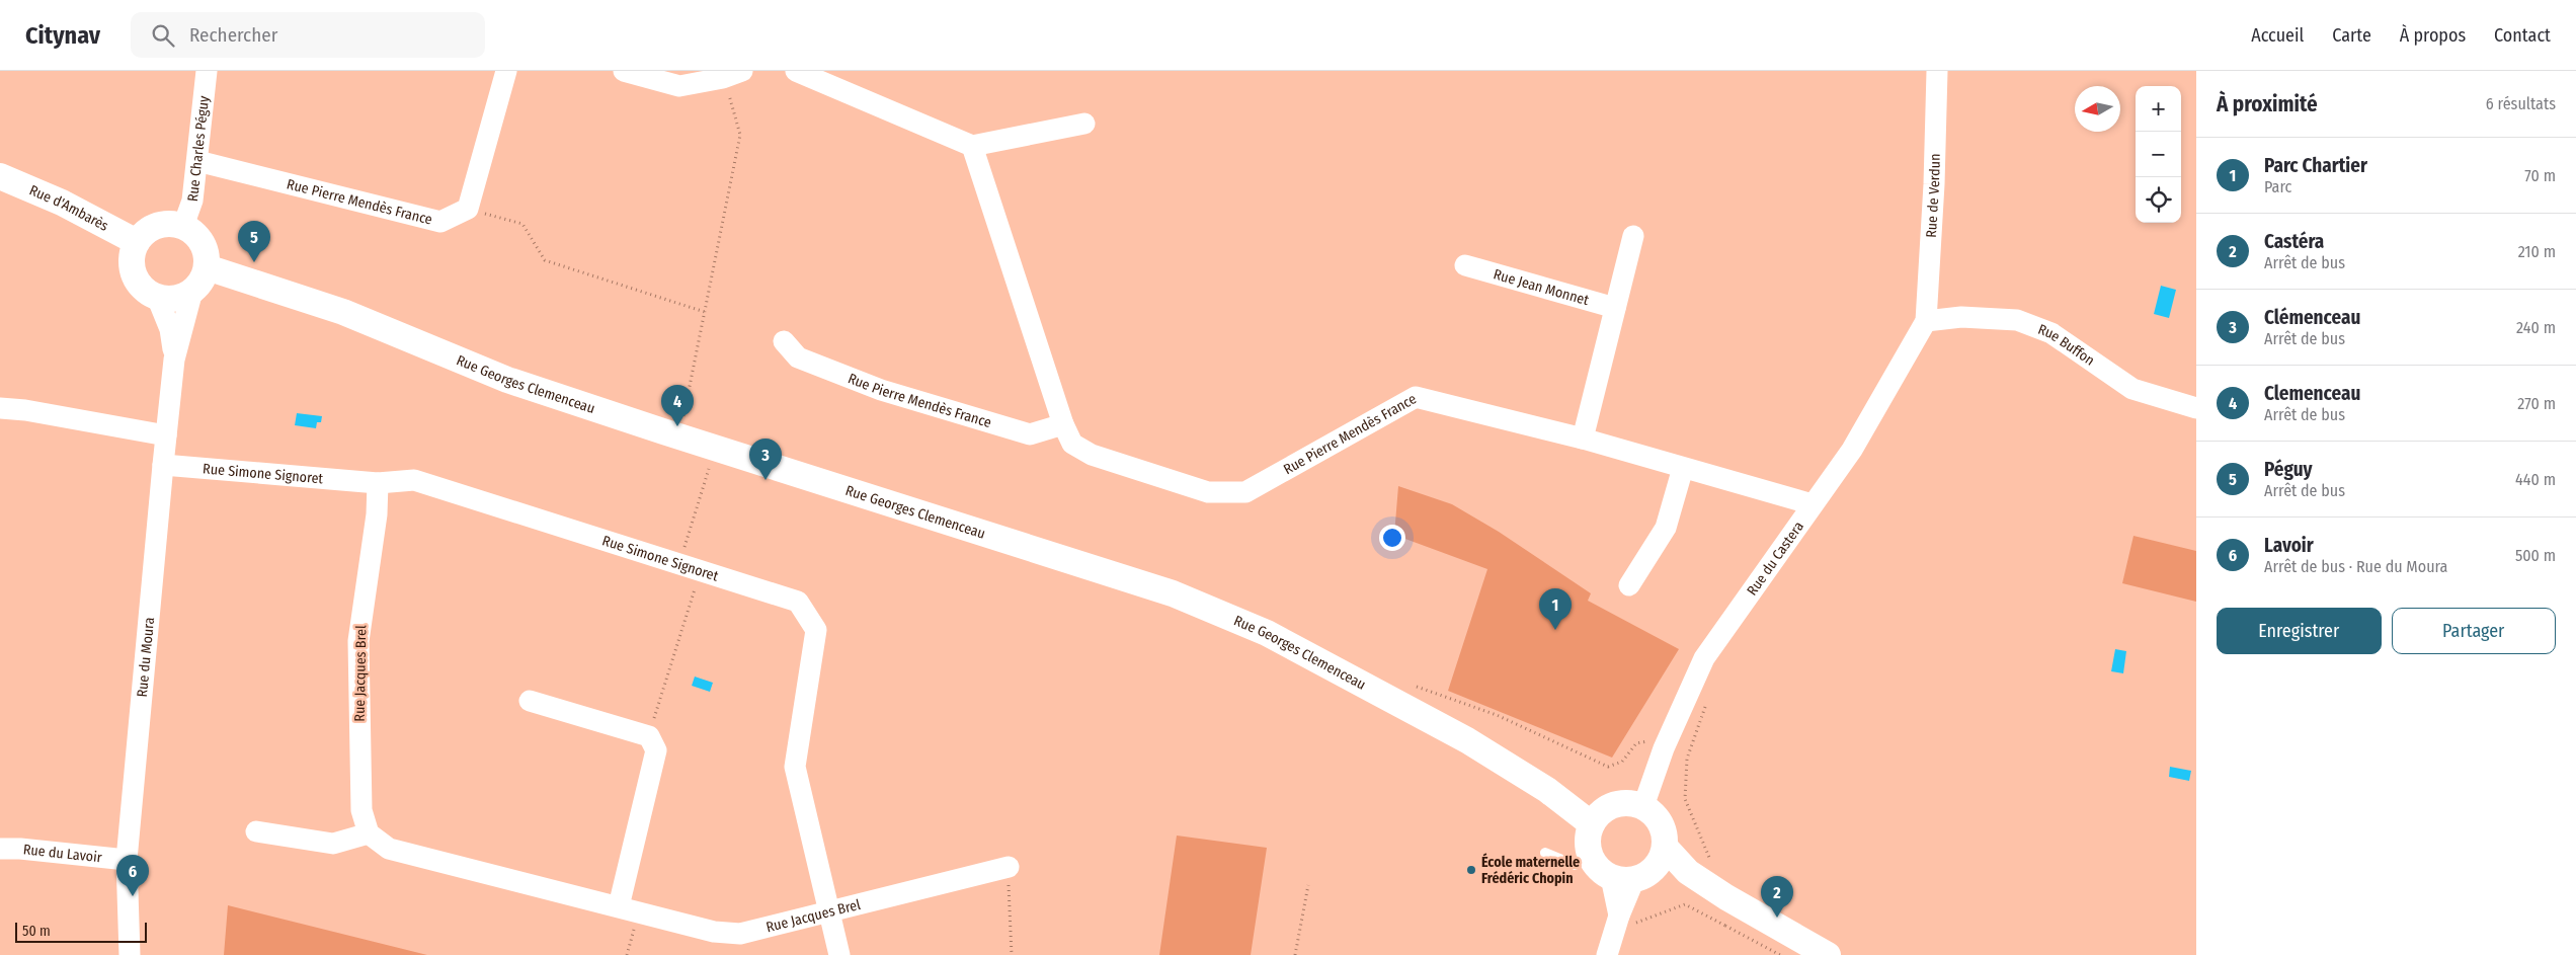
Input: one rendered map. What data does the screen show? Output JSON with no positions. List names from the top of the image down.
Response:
{
  "streets": {
    "street": [
      "Rue Charles Péguy",
      "Rue de Verdun",
      "Rue Pierre Mendès France",
      "Rue d'Ambarès",
      "Rue Jean Monnet",
      "Rue Buffon",
      "Rue Georges Clemenceau",
      "Rue Simone Signoret",
      "Rue du Castera",
      "Rue du Moura",
      "Rue Jacques Brel",
      "Rue du Lavoir"
    ]
  },
  "crossings": [
    ["Rue Charles Péguy", "Rue Pierre Mendès France"],
    ["Rue Charles Péguy", "Rue d'Ambarès"],
    ["Rue Charles Péguy", "Rue Georges Clemenceau"],
    ["Rue Charles Péguy", "Rue du Moura"],
    ["Rue de Verdun", "Rue Buffon"],
    ["Rue de Verdun", "Rue du Castera"],
    ["Rue Pierre Mendès France", "Rue du Castera"],
    ["Rue d'Ambarès", "Rue Georges Clemenceau"],
    ["Rue d'Ambarès", "Rue du Moura"],
    ["Rue Buffon", "Rue du Castera"],
    ["Rue Georges Clemenceau", "Rue du Castera"],
    ["Rue Georges Clemenceau", "Rue du Moura"],
    ["Rue Simone Signoret", "Rue du Moura"],
    ["Rue Simone Signoret", "Rue Jacques Brel"],
    ["Rue du Moura", "Rue du Lavoir"]
  ],
  "places": ["École maternelle Frédéric Chopin"],
  "scale_bar": "50 m",
  "north": "left",
  "page": {
    "header": "Citynav",
    "search": "Rechercher",
    "nav": [
      "Accueil",
      "Carte",
      "À propos",
      "Contact"
    ],
    "heading": ["À proximité", "6 résultats"],
    "map_buttons": ["+", "−"],
    "list": [
      {
        "mark": "1",
        "name": "Parc Chartier",
        "note": "Parc",
        "value": "70 m"
      },
      {
        "mark": "2",
        "name": "Castéra",
        "note": "Arrêt de bus",
        "value": "210 m"
      },
      {
        "mark": "3",
        "name": "Clémenceau",
        "note": "Arrêt de bus",
        "value": "240 m"
      },
      {
        "mark": "4",
        "name": "Clemenceau",
        "note": "Arrêt de bus",
        "value": "270 m"
      },
      {
        "mark": "5",
        "name": "Péguy",
        "note": "Arrêt de bus",
        "value": "440 m"
      },
      {
        "mark": "6",
        "name": "Lavoir",
        "note": "Arrêt de bus · Rue du Moura",
        "value": "500 m"
      }
    ],
    "pins": [
      "5",
      "4",
      "3",
      "1",
      "6",
      "2"
    ],
    "buttons": ["Enregistrer", "Partager"],
    "scale": "50 m"
  }
}
